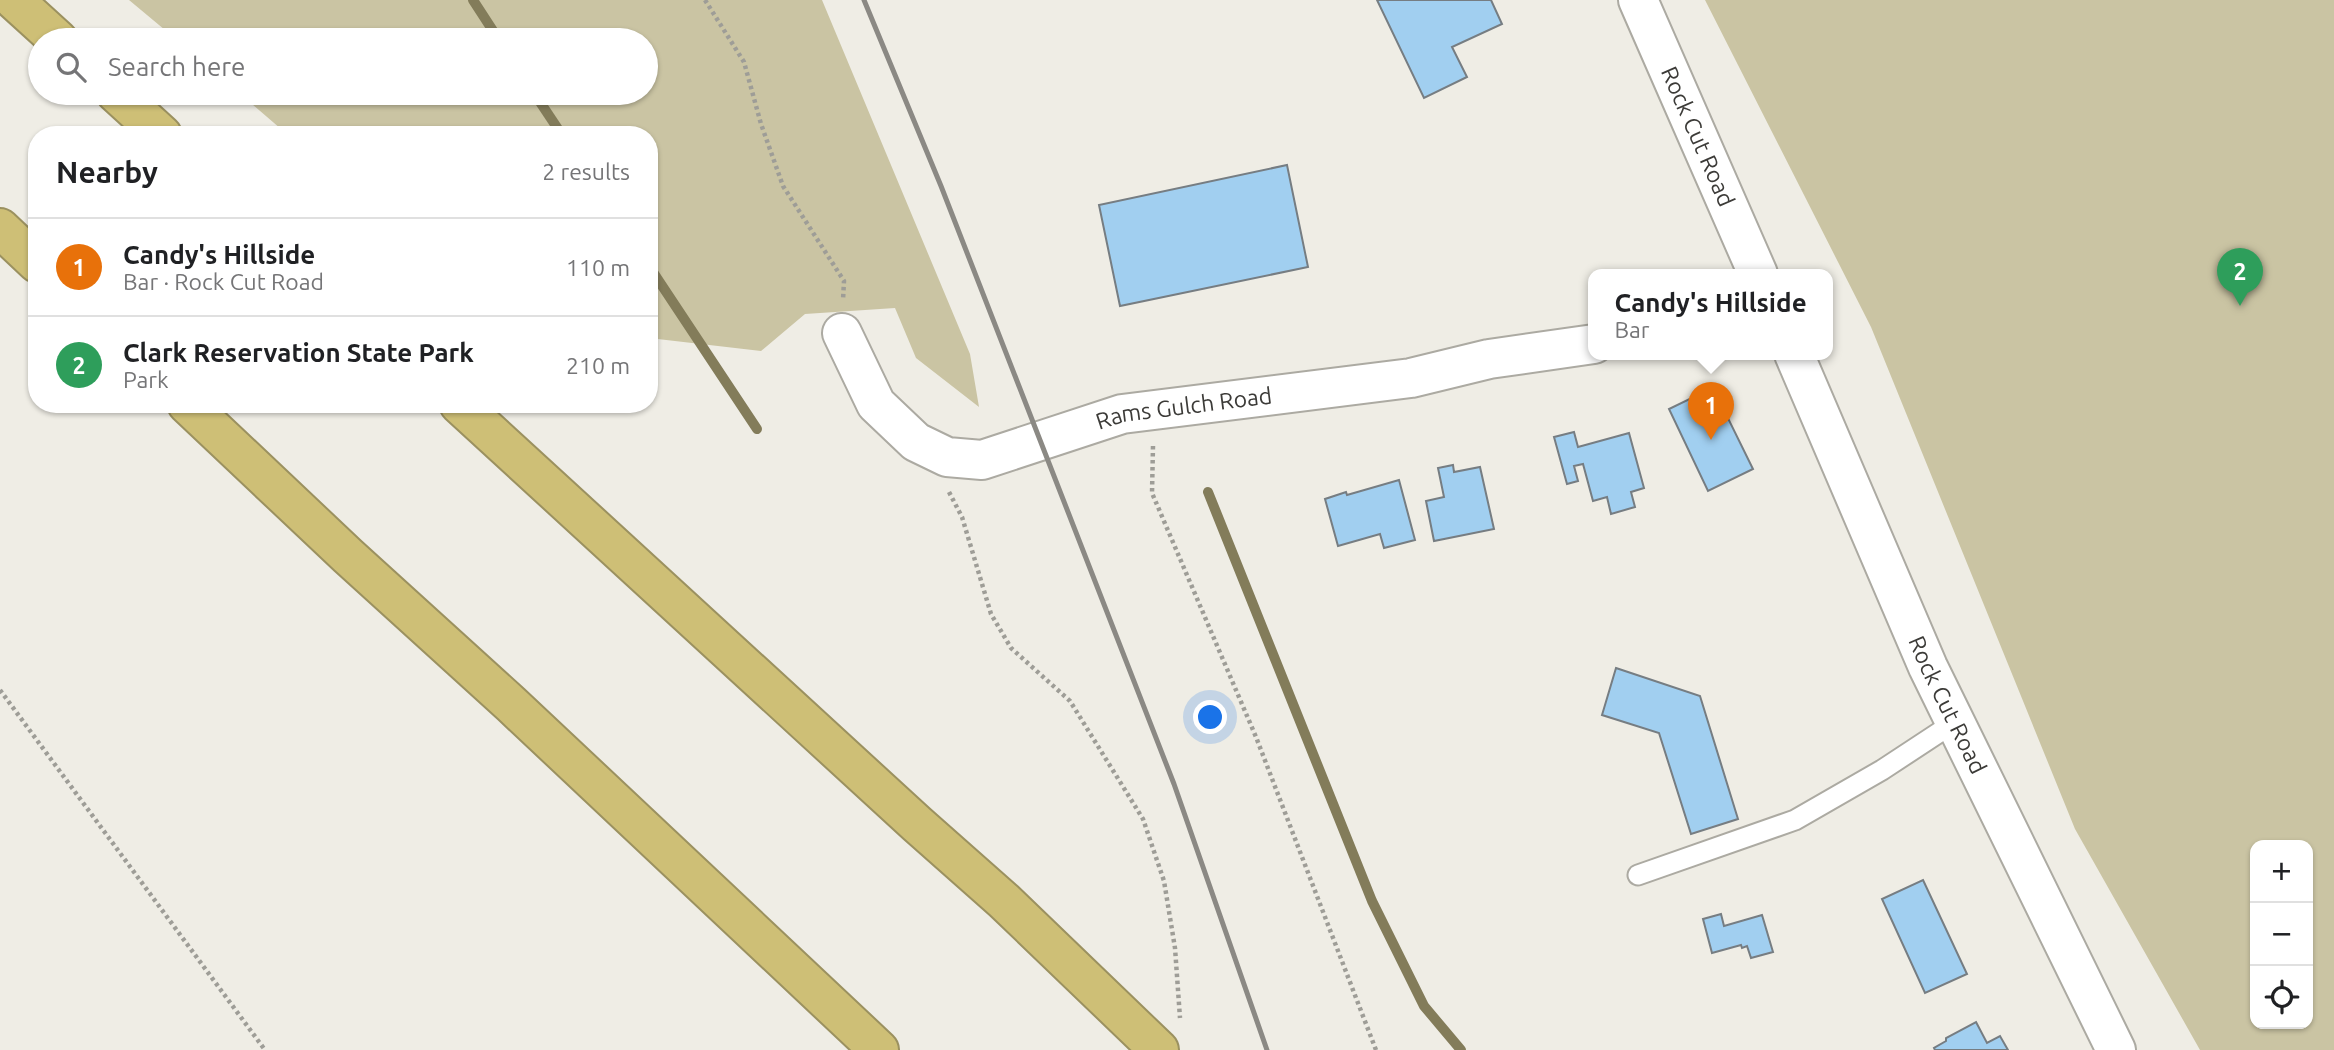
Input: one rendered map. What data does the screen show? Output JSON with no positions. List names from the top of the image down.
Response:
{
  "streets": {
    "street": ["Rock Cut Road", "Rams Gulch Road"]
  },
  "page": {
    "search": "Search here",
    "heading": ["Nearby", "2 results"],
    "list": [
      {
        "mark": "1",
        "name": "Candy's Hillside",
        "note": "Bar · Rock Cut Road",
        "value": "110 m"
      },
      {
        "mark": "2",
        "name": "Clark Reservation State Park",
        "note": "Park",
        "value": "210 m"
      }
    ],
    "pins": ["2", "1"],
    "popup": ["Candy's Hillside", "Bar"],
    "map_buttons": ["+", "−"]
  }
}
